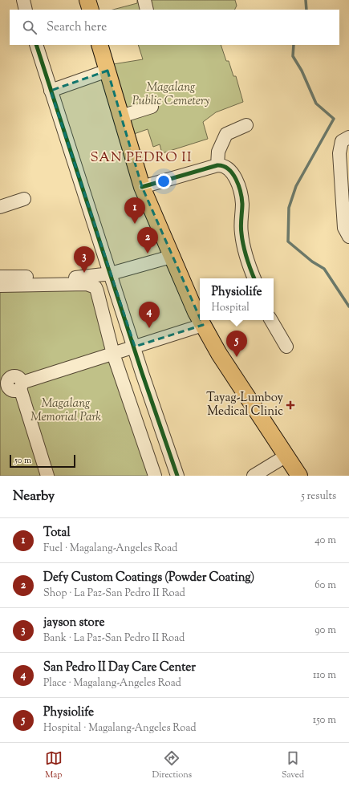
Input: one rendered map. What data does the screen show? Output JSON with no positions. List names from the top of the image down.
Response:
{
  "districts": ["SAN PEDRO II"],
  "parks": ["Magalang Public Cemetery", "Magalang Memorial Park"],
  "places": {
    "health": ["Tayag-Lumboy Medical Clinic"]
  },
  "scale_bar": "50 m",
  "page": {
    "search": "Search here",
    "pins": [
      "1",
      "2",
      "3",
      "4",
      "5"
    ],
    "popup": ["Physiolife", "Hospital"],
    "scale": "50 m",
    "heading": ["Nearby", "5 results"],
    "list": [
      {
        "mark": "1",
        "name": "Total",
        "note": "Fuel · Magalang-Angeles Road",
        "value": "40 m"
      },
      {
        "mark": "2",
        "name": "Defy Custom Coatings (Powder Coating)",
        "note": "Shop · La Paz-San Pedro II Road",
        "value": "60 m"
      },
      {
        "mark": "3",
        "name": "jayson store",
        "note": "Bank · La Paz-San Pedro II Road",
        "value": "90 m"
      },
      {
        "mark": "4",
        "name": "San Pedro II Day Care Center",
        "note": "Place · Magalang-Angeles Road",
        "value": "110 m"
      },
      {
        "mark": "5",
        "name": "Physiolife",
        "note": "Hospital · Magalang-Angeles Road",
        "value": "150 m"
      }
    ],
    "nav": ["Map", "Directions", "Saved"]
  }
}
